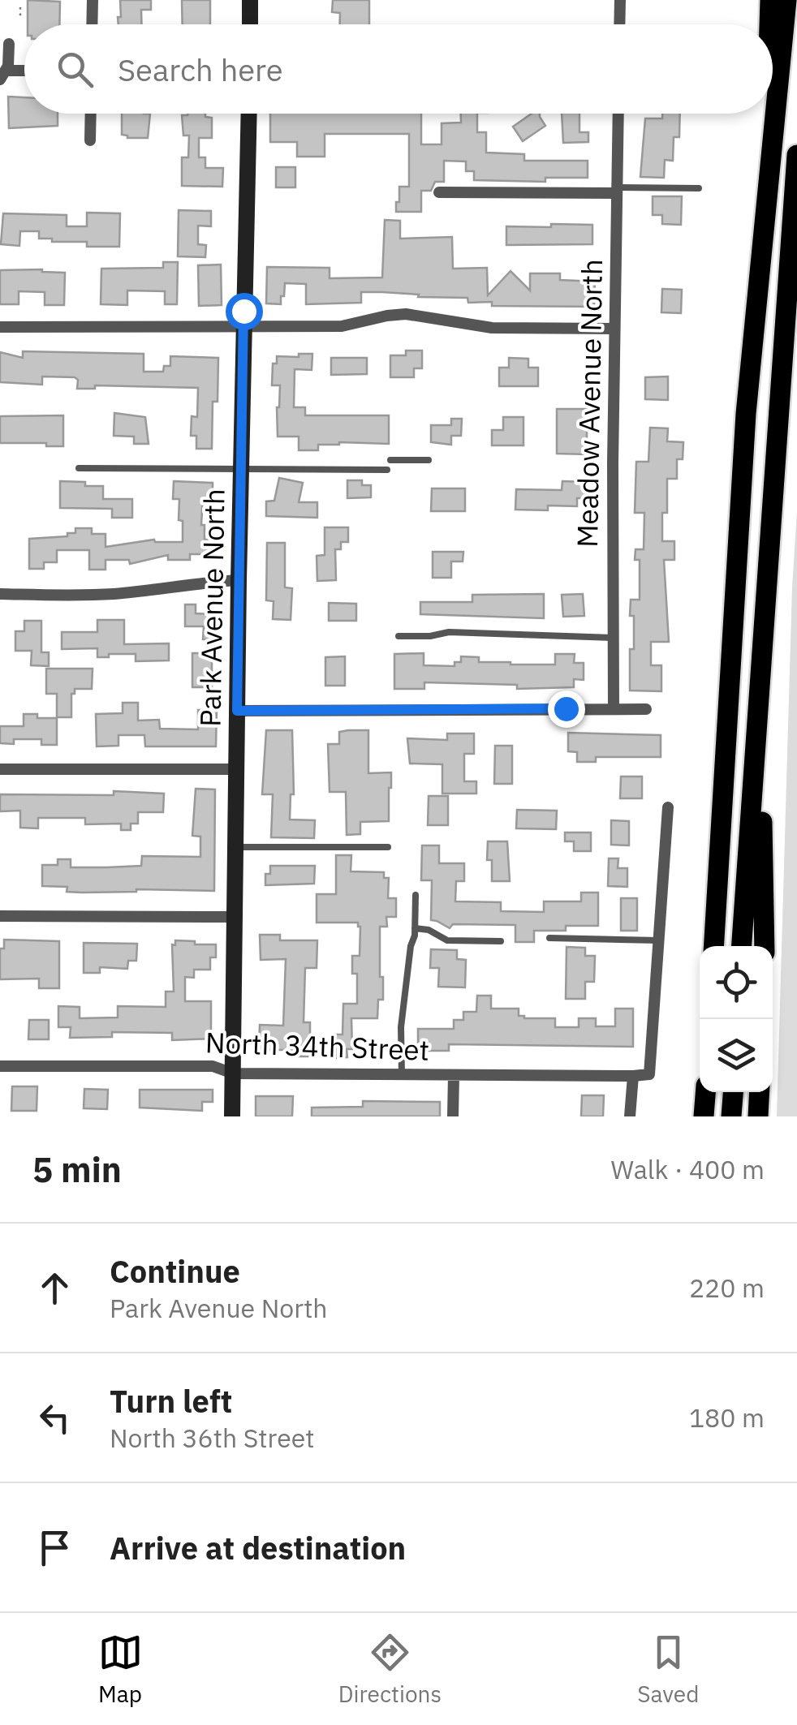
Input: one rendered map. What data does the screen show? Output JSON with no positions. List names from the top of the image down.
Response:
{
  "streets": {
    "street": ["Meadow Avenue North", "Park Avenue North", "North 34th Street"]
  },
  "crossings": [
    ["Park Avenue North", "North 34th Street"]
  ],
  "page": {
    "search": "Search here",
    "heading": ["5 min", "Walk · 400 m"],
    "list": [
      ["Continue", "Park Avenue North", "220 m"],
      ["Turn left", "North 36th Street", "180 m"],
      "Arrive at destination"
    ],
    "nav": ["Map", "Directions", "Saved"]
  }
}
